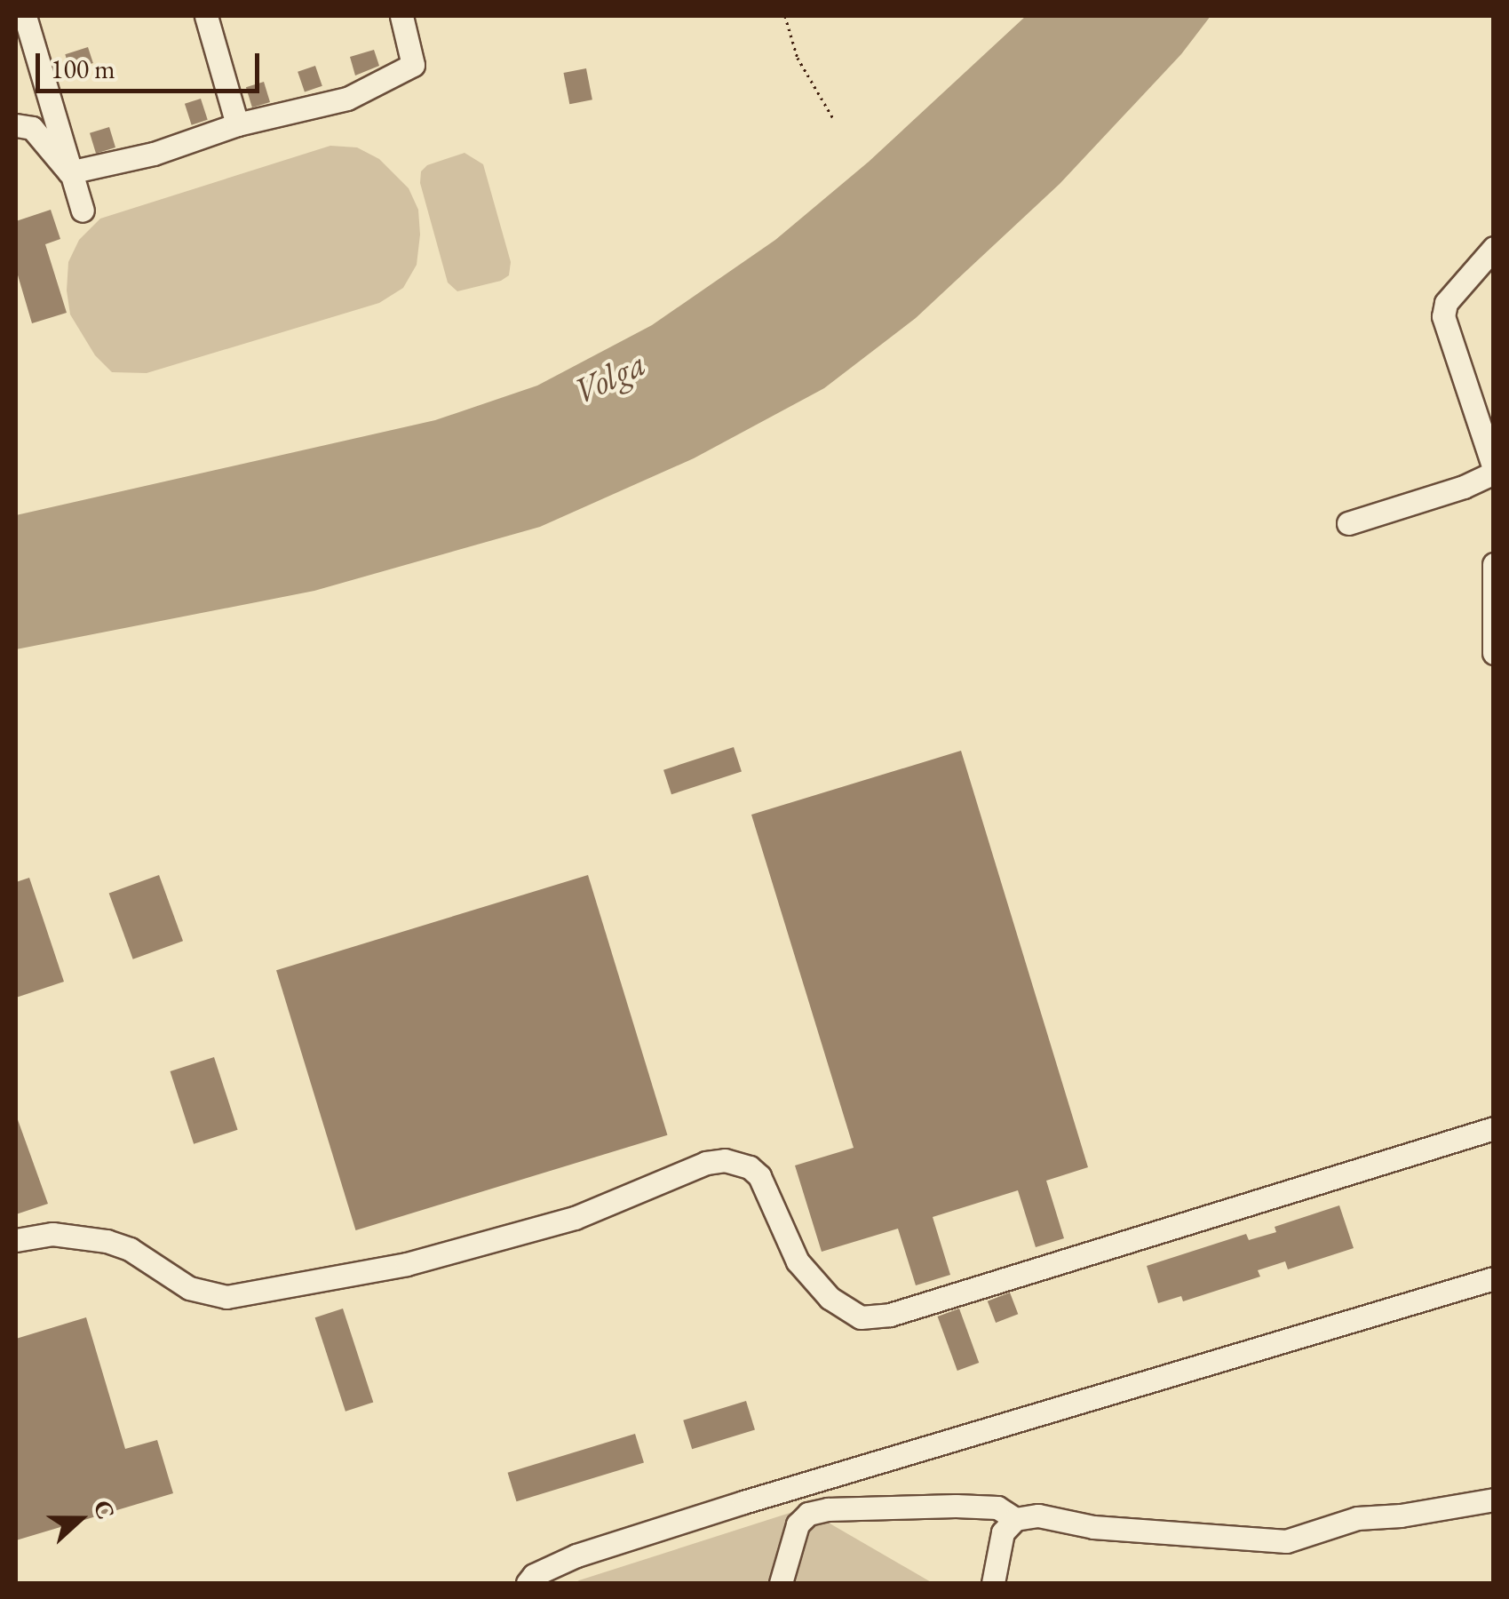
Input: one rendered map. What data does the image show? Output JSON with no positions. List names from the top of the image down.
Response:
{
  "water": ["Volga"],
  "scale_bar": "100 m",
  "north": "right"
}
